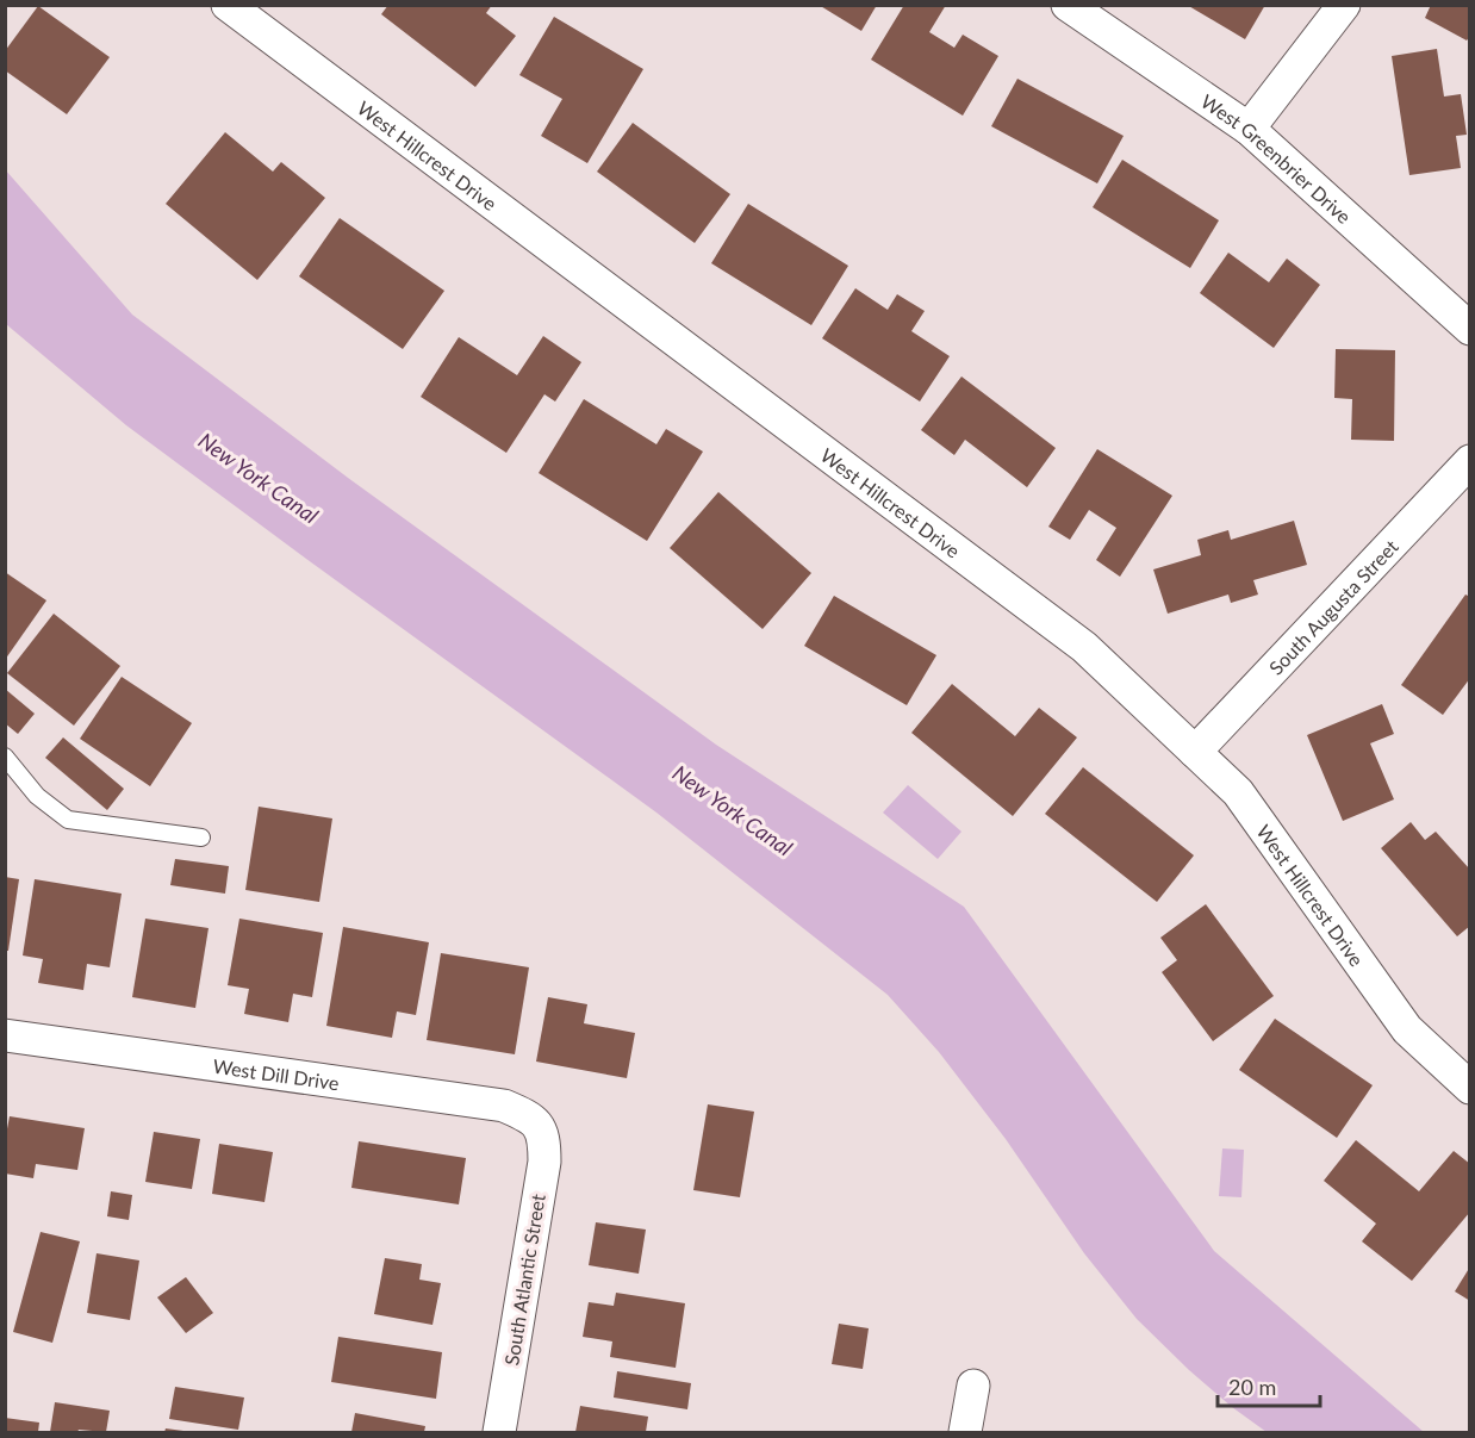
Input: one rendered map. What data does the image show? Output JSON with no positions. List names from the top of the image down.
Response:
{
  "streets": {
    "street": [
      "West Hillcrest Drive",
      "West Greenbrier Drive",
      "South Augusta Street",
      "West Dill Drive",
      "South Atlantic Street"
    ]
  },
  "crossings": [
    ["West Hillcrest Drive", "South Augusta Street"],
    ["West Dill Drive", "South Atlantic Street"]
  ],
  "water": ["New York Canal"],
  "scale_bar": "20 m"
}
